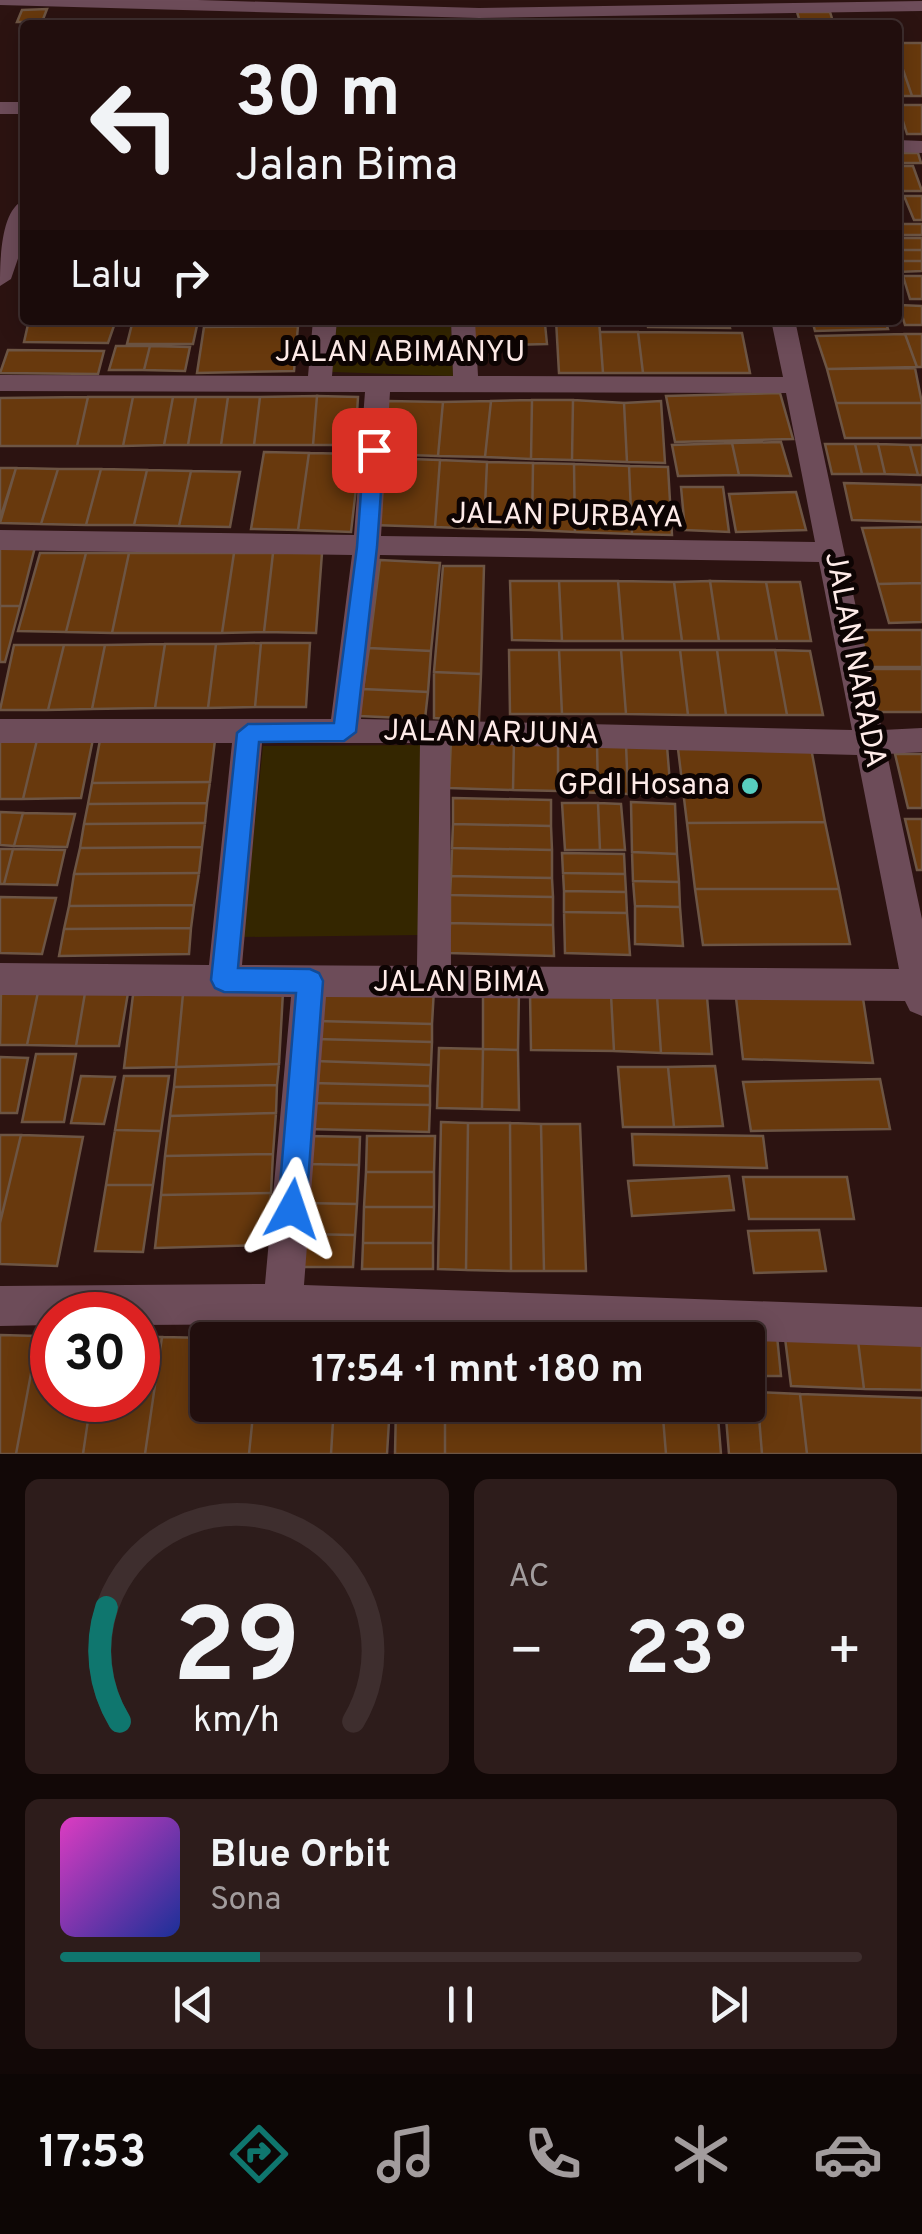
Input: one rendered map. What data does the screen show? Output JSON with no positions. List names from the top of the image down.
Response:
{
  "streets": {
    "street": [
      "JALAN ABIMANYU",
      "JALAN PURBAYA",
      "JALAN NARADA",
      "JALAN ARJUNA",
      "JALAN BIMA"
    ]
  },
  "crossings": [
    ["JALAN ABIMANYU", "JALAN NARADA"],
    ["JALAN PURBAYA", "JALAN NARADA"],
    ["JALAN NARADA", "JALAN ARJUNA"],
    ["JALAN NARADA", "JALAN BIMA"]
  ],
  "places": ["GPdI Hosana"],
  "page": {
    "turn": ["30 m", "Jalan Bima"],
    "then": "Lalu",
    "limit": "30",
    "trip": "17:54 · 1 mnt · 180 m",
    "tile": "AC",
    "heat": ["−", "23°", "+"],
    "song": ["Blue Orbit", "Sona"],
    "tabs": "17:53",
    "gauge": ["29", "km/h"]
  }
}
